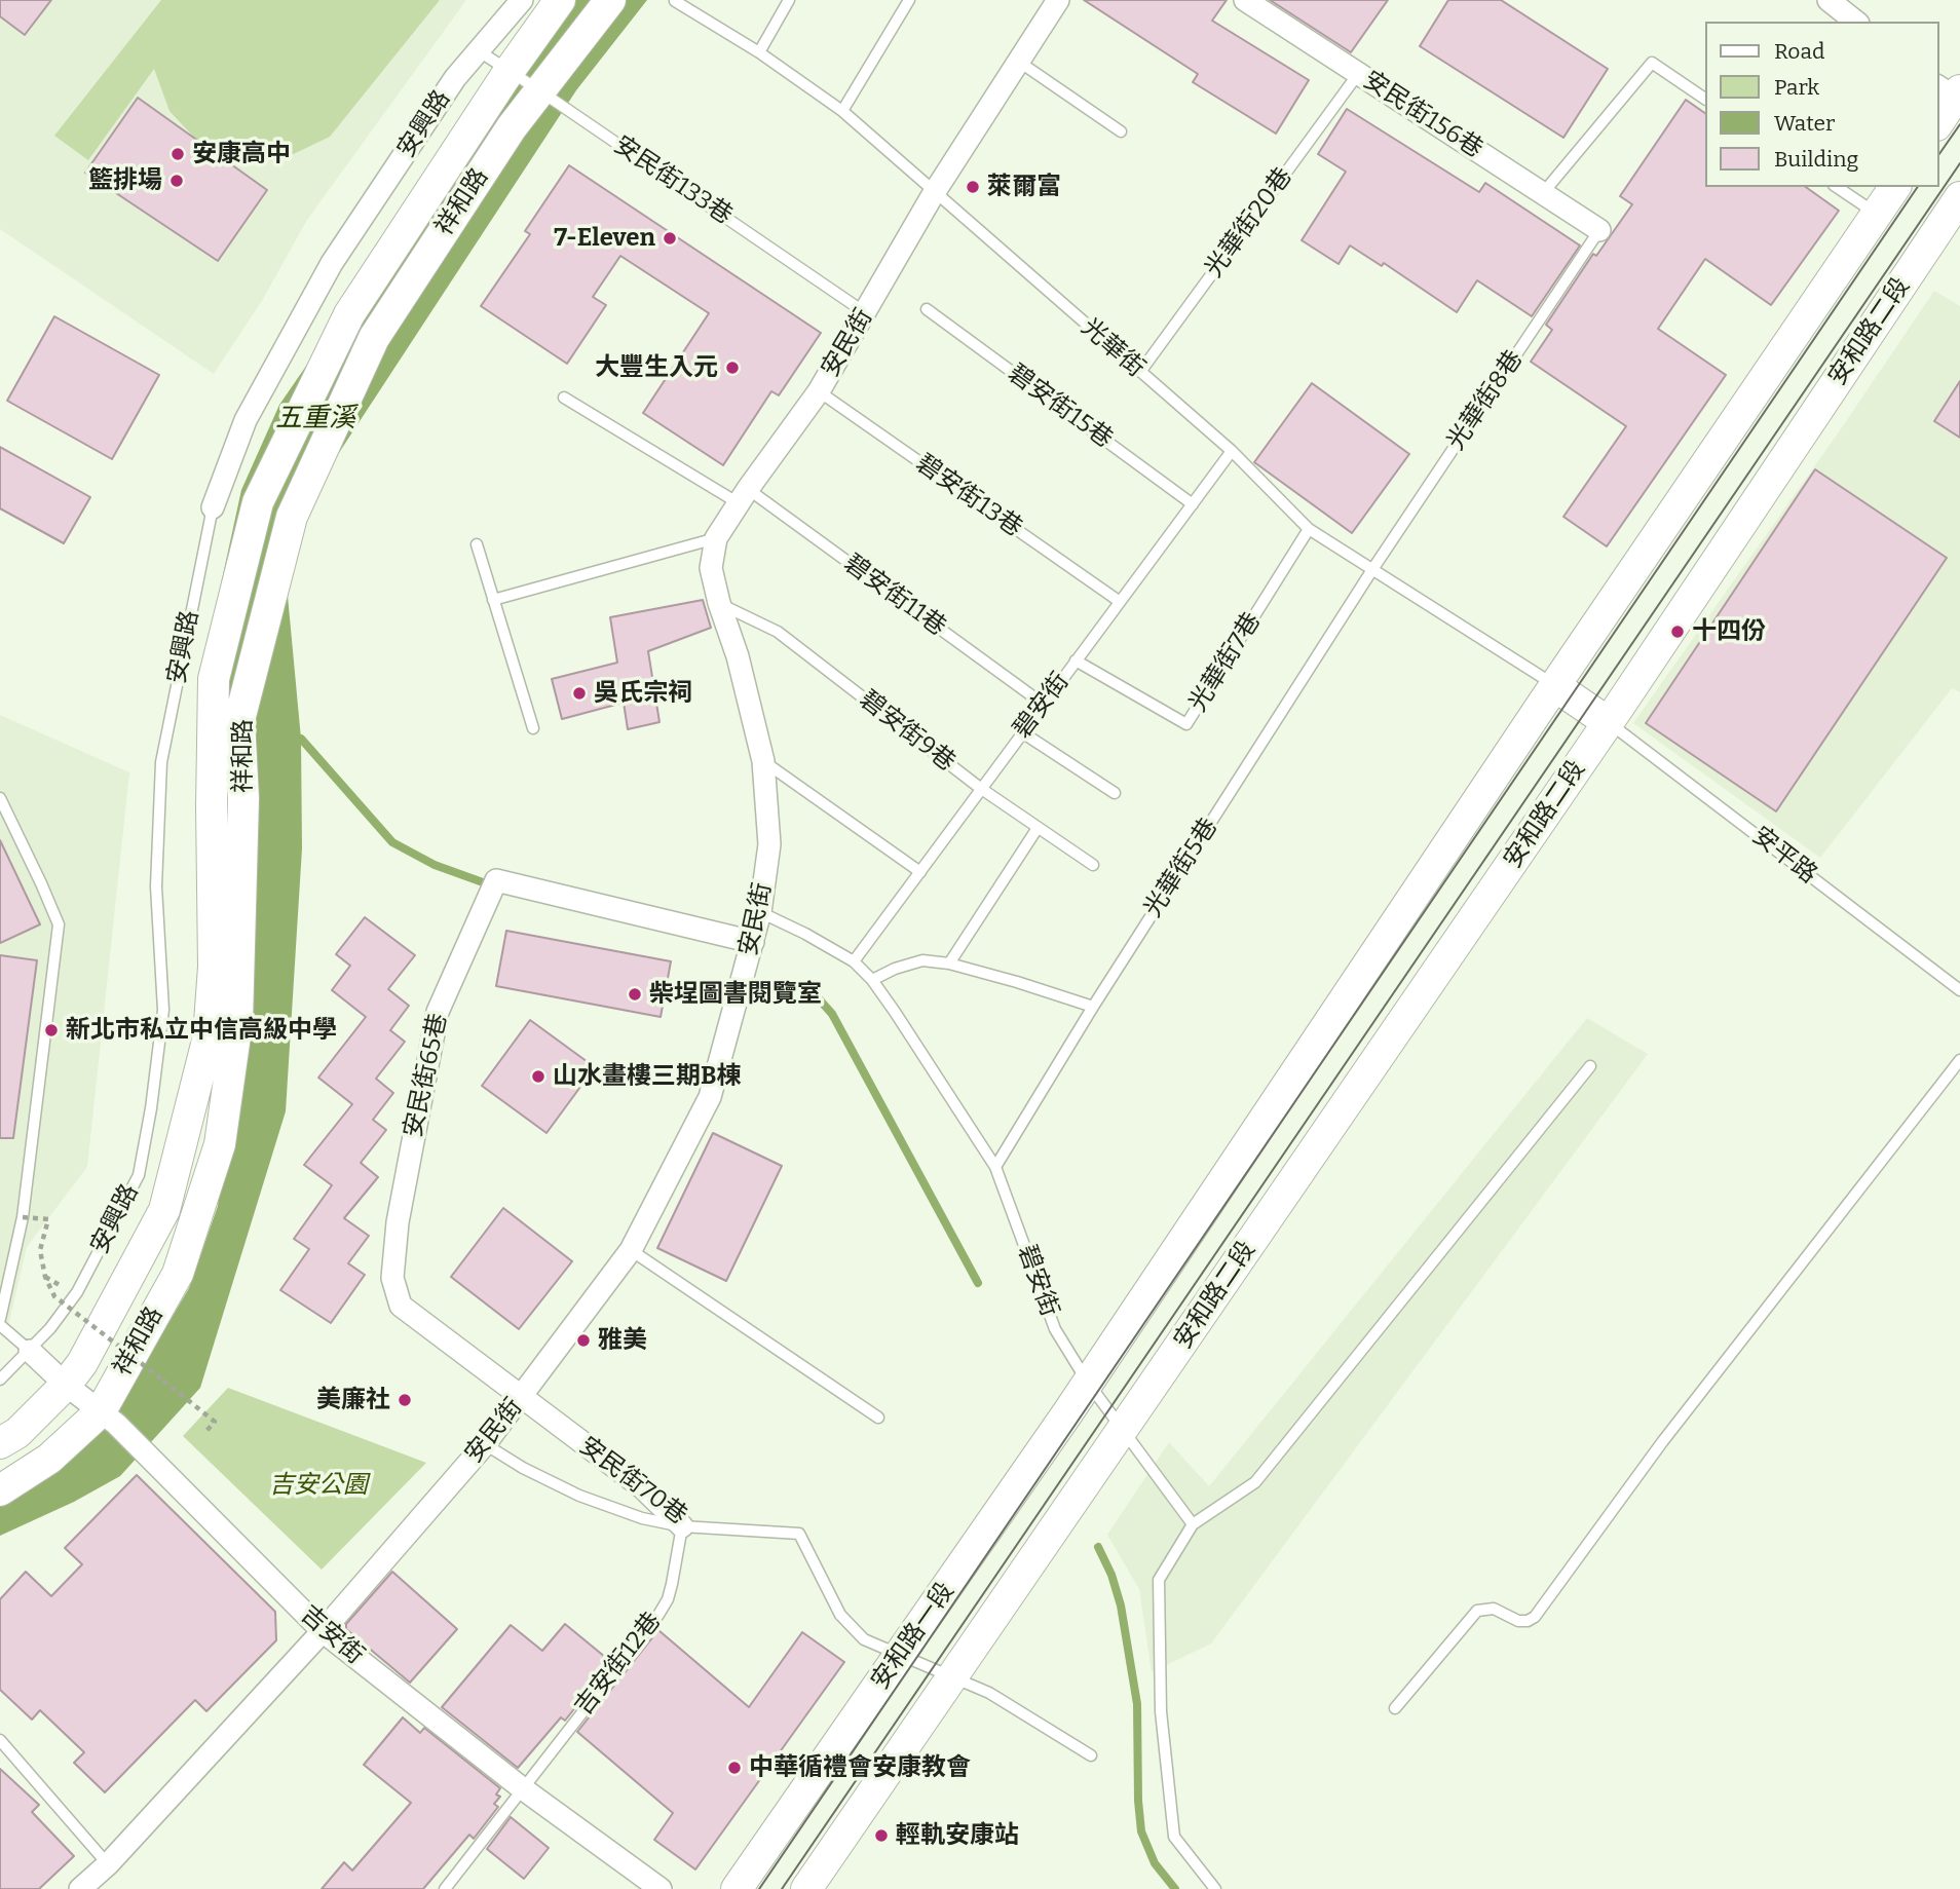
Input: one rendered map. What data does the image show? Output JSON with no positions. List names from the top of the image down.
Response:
{
  "streets": {
    "main road": ["祥和路", "安和路二段", "安和路一段"],
    "street": [
      "安民街156巷",
      "安興路",
      "安民街",
      "安民街65巷",
      "安民街70巷",
      "吉安街"
    ],
    "lane": [
      "安民街133巷",
      "光華街20巷",
      "光華街",
      "光華街8巷",
      "碧安街15巷",
      "碧安街13巷",
      "碧安街11巷",
      "光華街7巷",
      "碧安街",
      "碧安街9巷",
      "安平路",
      "光華街5巷",
      "吉安街12巷"
    ]
  },
  "crossings": [
    ["安民街156巷", "光華街20巷"],
    ["安民街156巷", "光華街8巷"],
    ["安興路", "安民街133巷"],
    ["安興路", "吉安街"],
    ["安民街133巷", "祥和路"],
    ["安民街133巷", "安民街"],
    ["祥和路", "吉安街"],
    ["光華街20巷", "光華街"],
    ["安和路二段", "碧安街"],
    ["安和路二段", "安平路"],
    ["安民街", "光華街"],
    ["安民街", "碧安街13巷"],
    ["安民街", "碧安街11巷"],
    ["安民街", "碧安街"],
    ["安民街", "碧安街9巷"],
    ["安民街", "安民街65巷"],
    ["安民街", "安民街70巷"],
    ["安民街", "吉安街"],
    ["光華街", "光華街8巷"],
    ["光華街", "光華街7巷"],
    ["光華街", "碧安街"],
    ["光華街", "光華街5巷"],
    ["光華街8巷", "光華街5巷"],
    ["碧安街15巷", "碧安街"],
    ["碧安街13巷", "碧安街"],
    ["碧安街11巷", "碧安街"],
    ["光華街7巷", "碧安街"],
    ["碧安街", "碧安街9巷"],
    ["碧安街", "光華街5巷"],
    ["碧安街", "安和路一段"],
    ["安民街65巷", "安民街70巷"],
    ["安民街70巷", "安和路一段"],
    ["安民街70巷", "吉安街12巷"],
    ["吉安街", "吉安街12巷"]
  ],
  "water": ["五重溪"],
  "parks": ["吉安公園"],
  "places": [
    "安康高中",
    "籃排場",
    "萊爾富",
    "7-Eleven",
    "大豐生入元",
    "十四份",
    "吳氏宗祠",
    "柴埕圖書閱覽室",
    "新北市私立中信高級中學",
    "山水畫樓三期B棟",
    "雅美",
    "美廉社",
    "中華循禮會安康教會",
    "輕軌安康站"
  ],
  "legend": [
    "Road",
    "Park",
    "Water",
    "Building"
  ]
}
